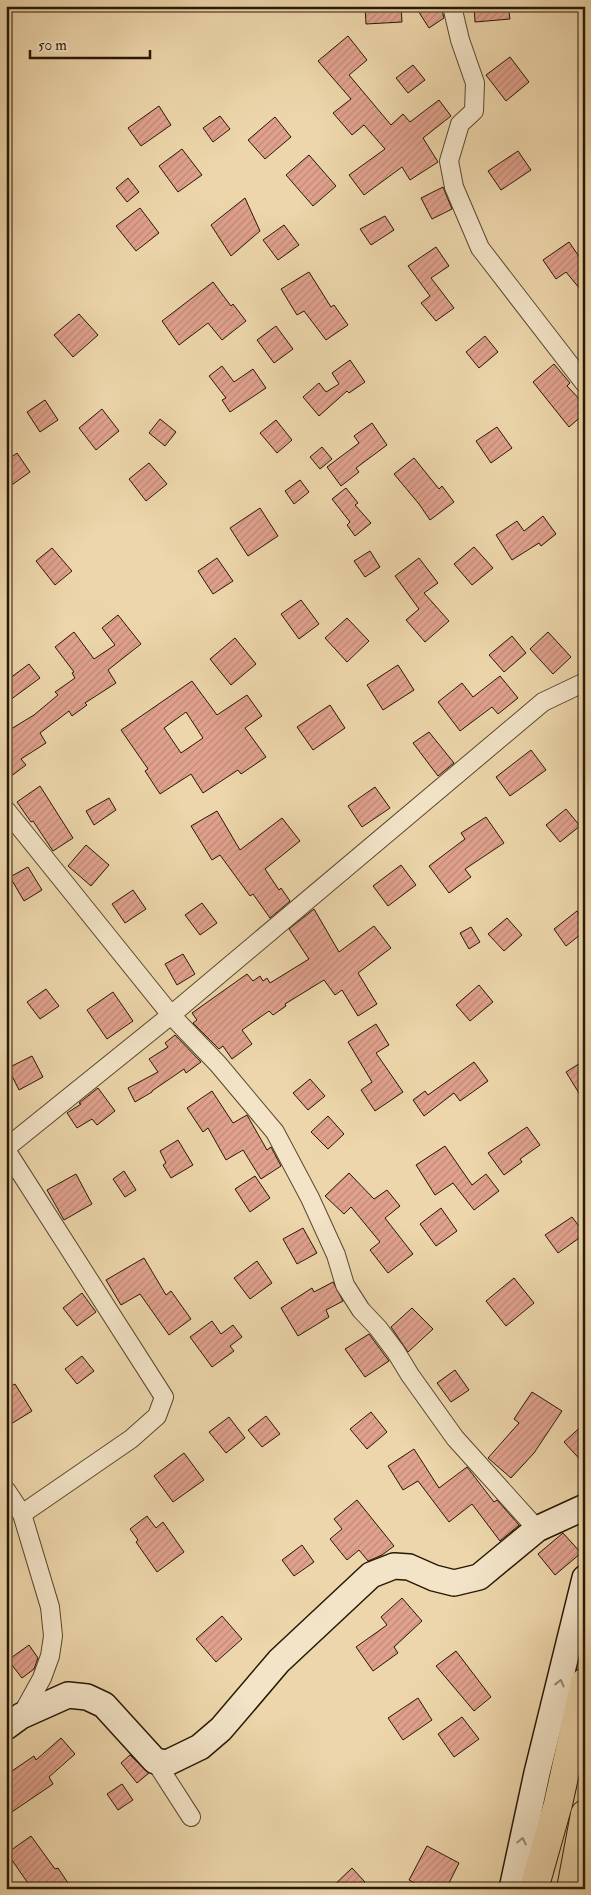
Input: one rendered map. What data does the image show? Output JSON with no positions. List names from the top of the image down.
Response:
{
  "scale_bar": "50 m"
}
